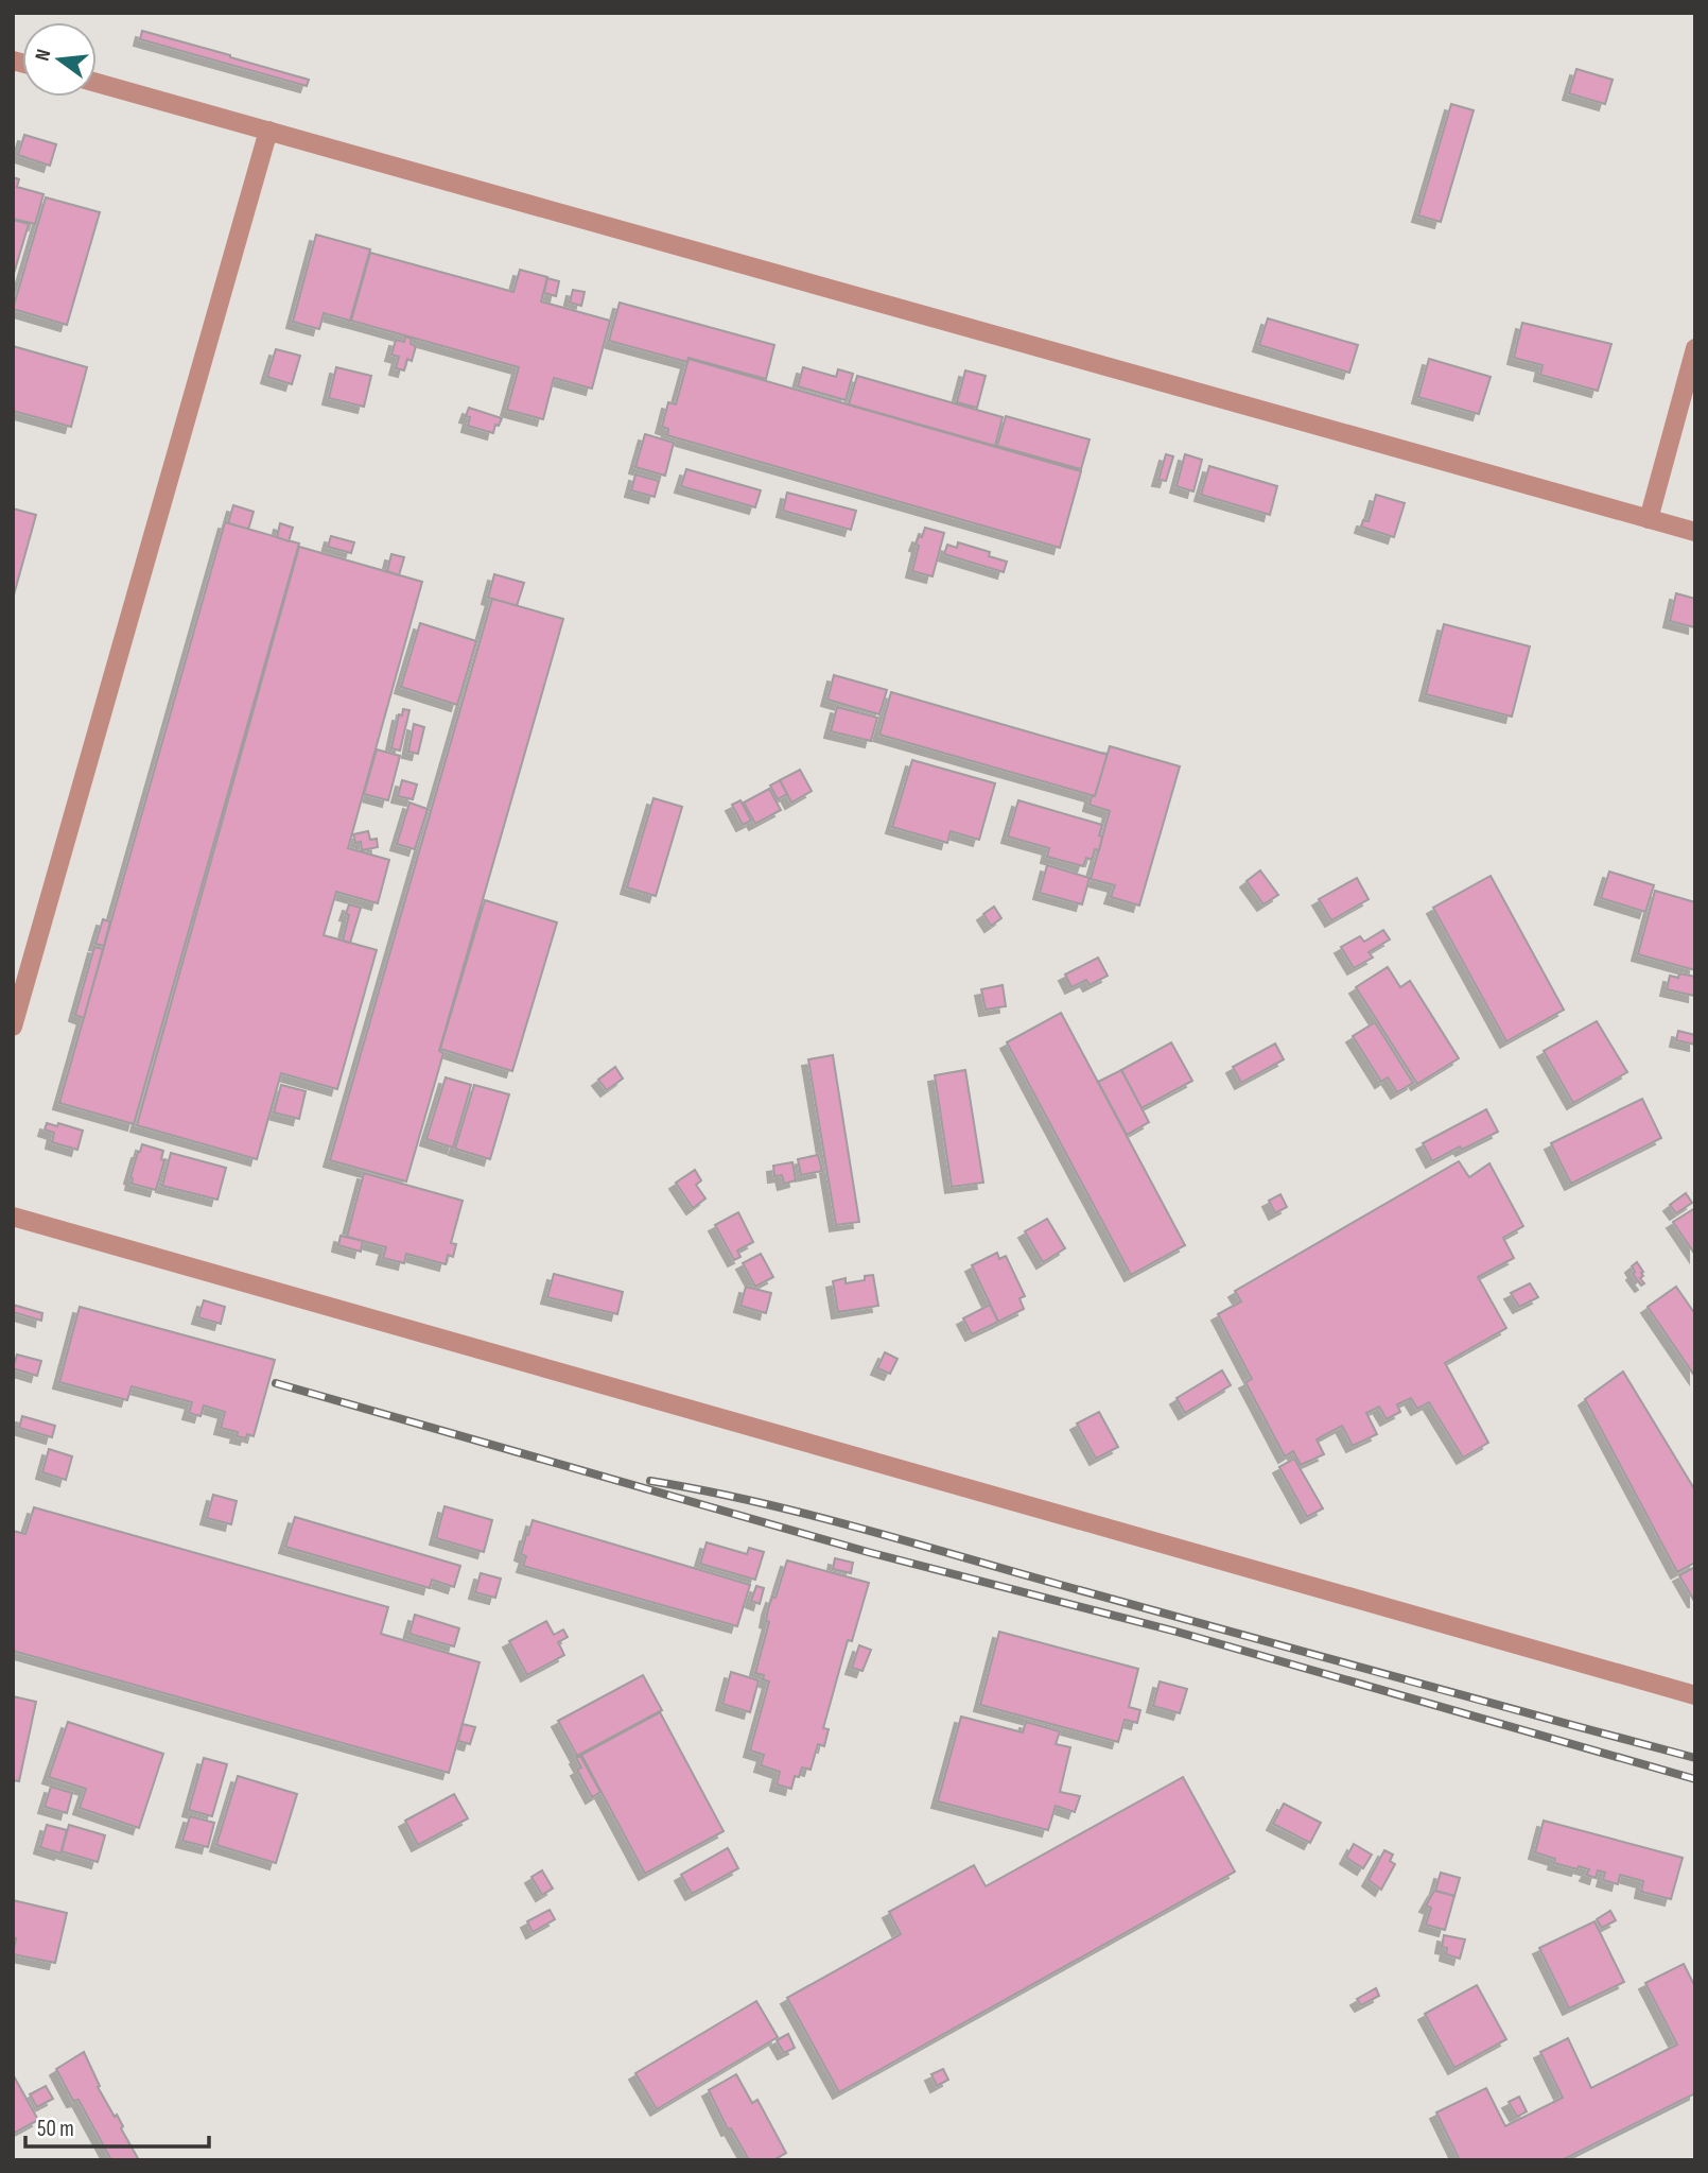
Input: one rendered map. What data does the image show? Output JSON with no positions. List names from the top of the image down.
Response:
{
  "scale_bar": "50 m",
  "north": "left"
}
